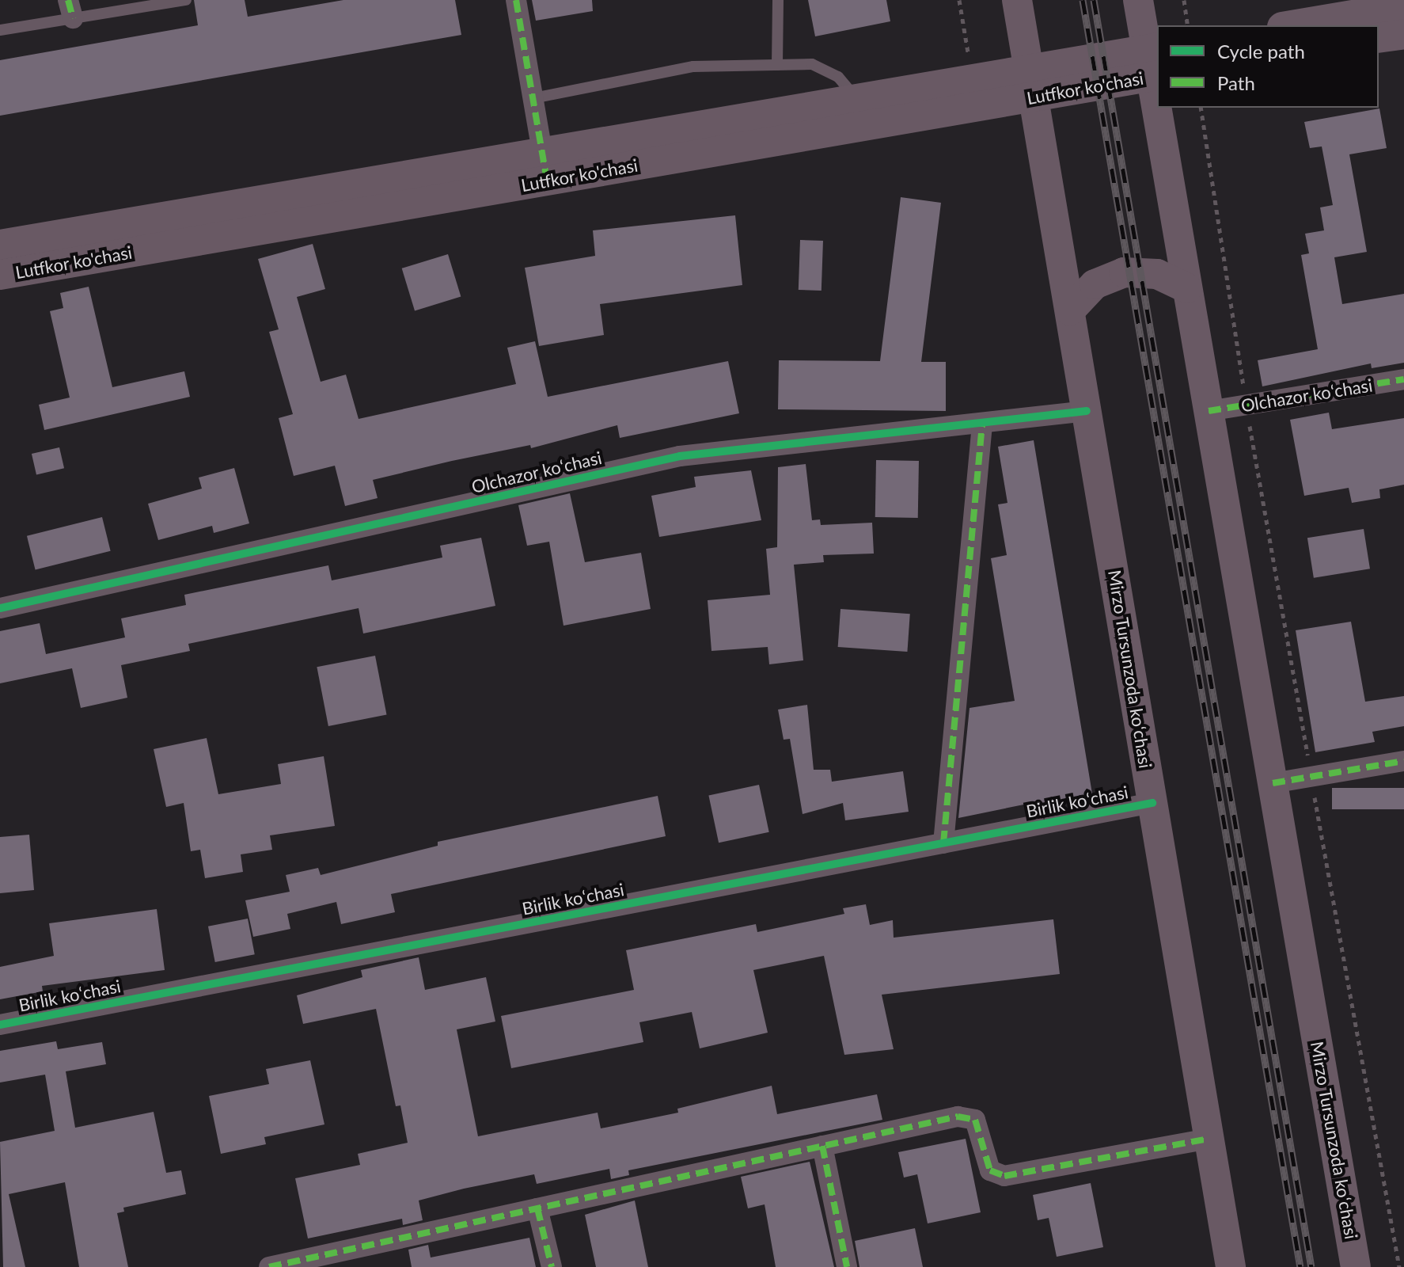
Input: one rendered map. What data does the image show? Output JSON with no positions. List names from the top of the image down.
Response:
{
  "streets": {
    "main road": ["Lutfkor ko'chasi", "Mirzo Tursunzoda koʻchasi"],
    "street": ["Olchazor koʻchasi", "Birlik koʻchasi"]
  },
  "crossings": [
    ["Lutfkor ko'chasi", "Mirzo Tursunzoda koʻchasi"],
    ["Olchazor koʻchasi", "Mirzo Tursunzoda koʻchasi"],
    ["Mirzo Tursunzoda koʻchasi", "Birlik koʻchasi"]
  ],
  "legend": ["Cycle path", "Path"]
}
